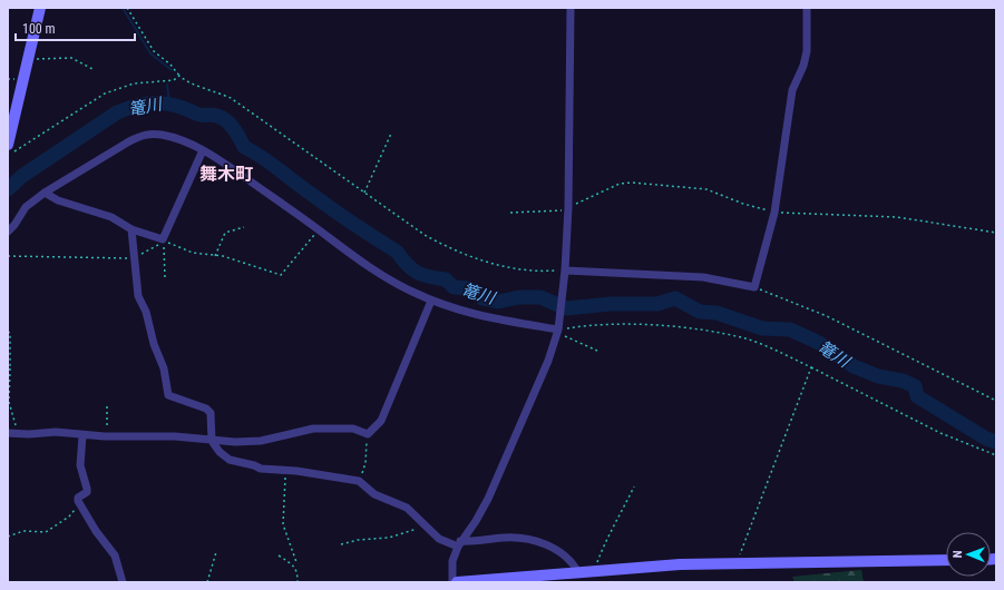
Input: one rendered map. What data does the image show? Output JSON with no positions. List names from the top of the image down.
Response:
{
  "districts": ["舞木町"],
  "water": ["篭川"],
  "scale_bar": "100 m",
  "north": "left"
}
